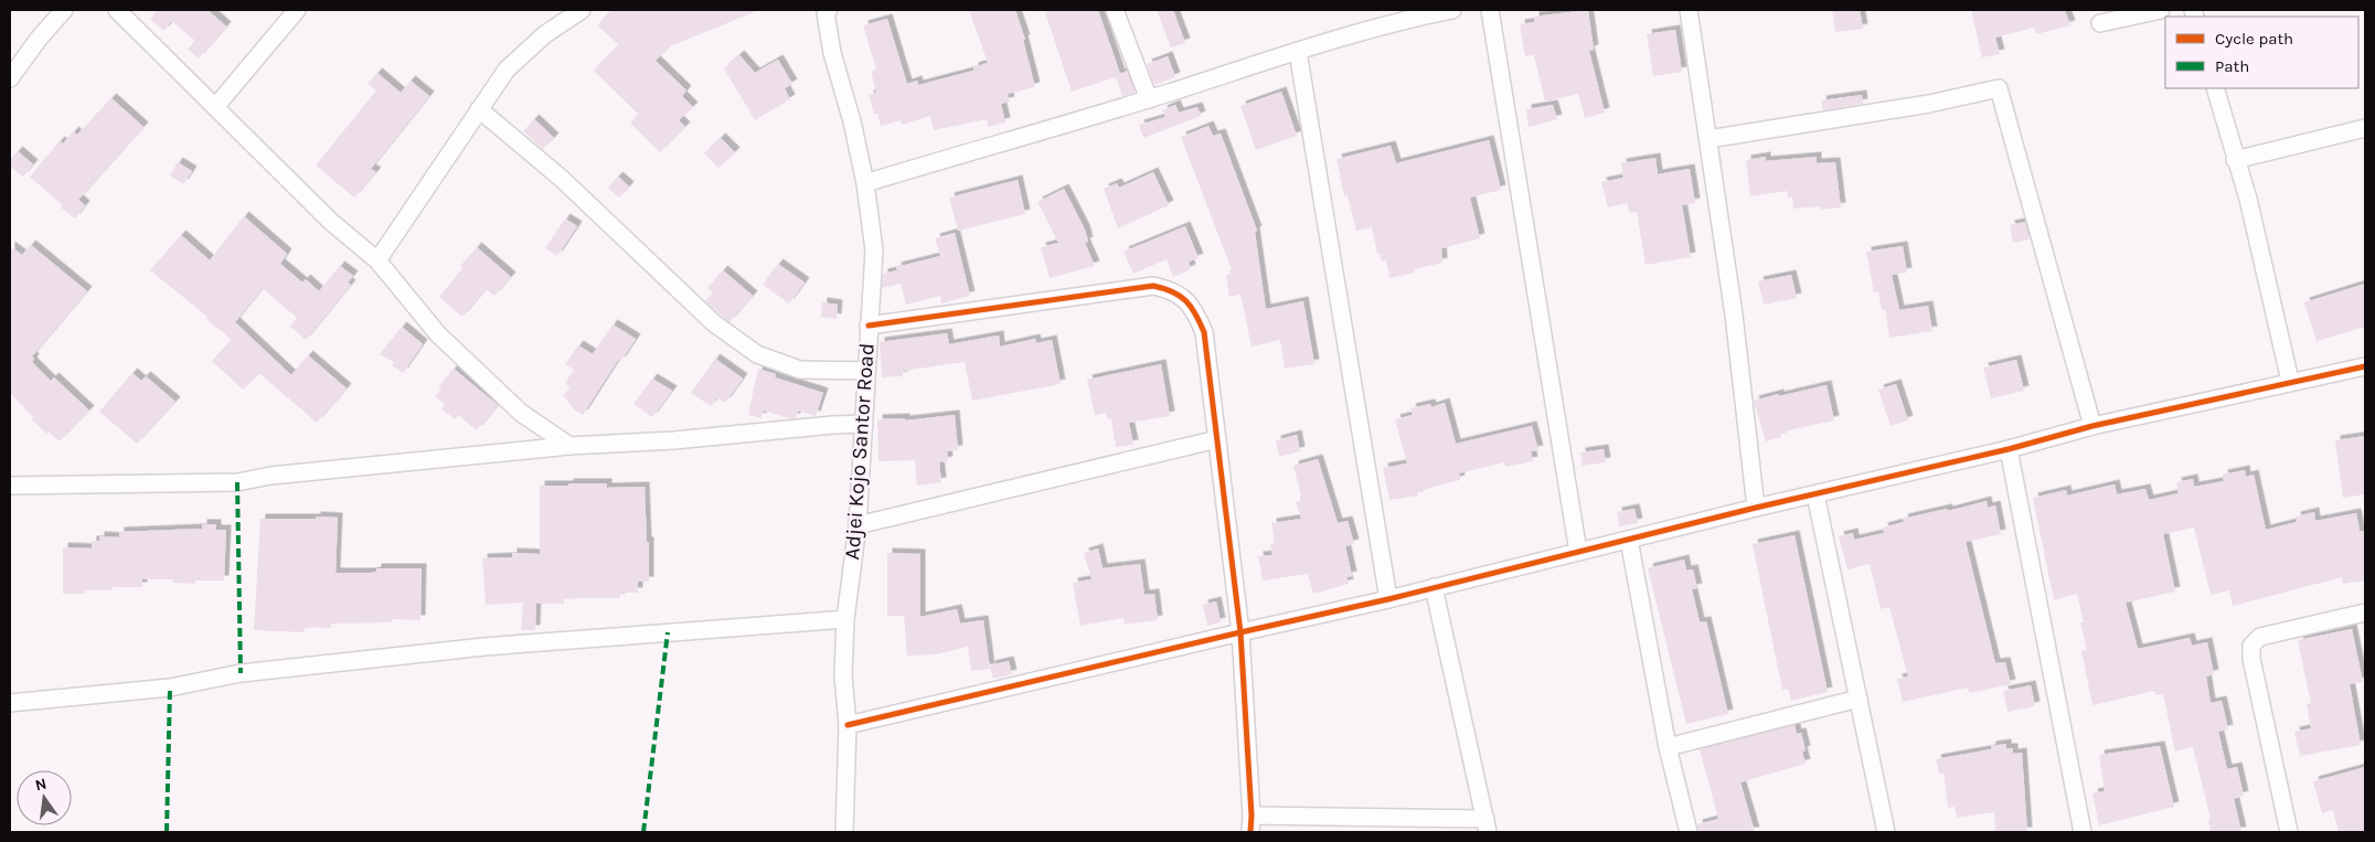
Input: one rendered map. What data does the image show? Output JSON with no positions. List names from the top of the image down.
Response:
{
  "streets": {
    "street": ["Adjei Kojo Santor Road"]
  },
  "legend": ["Cycle path", "Path"],
  "north": "top"
}
